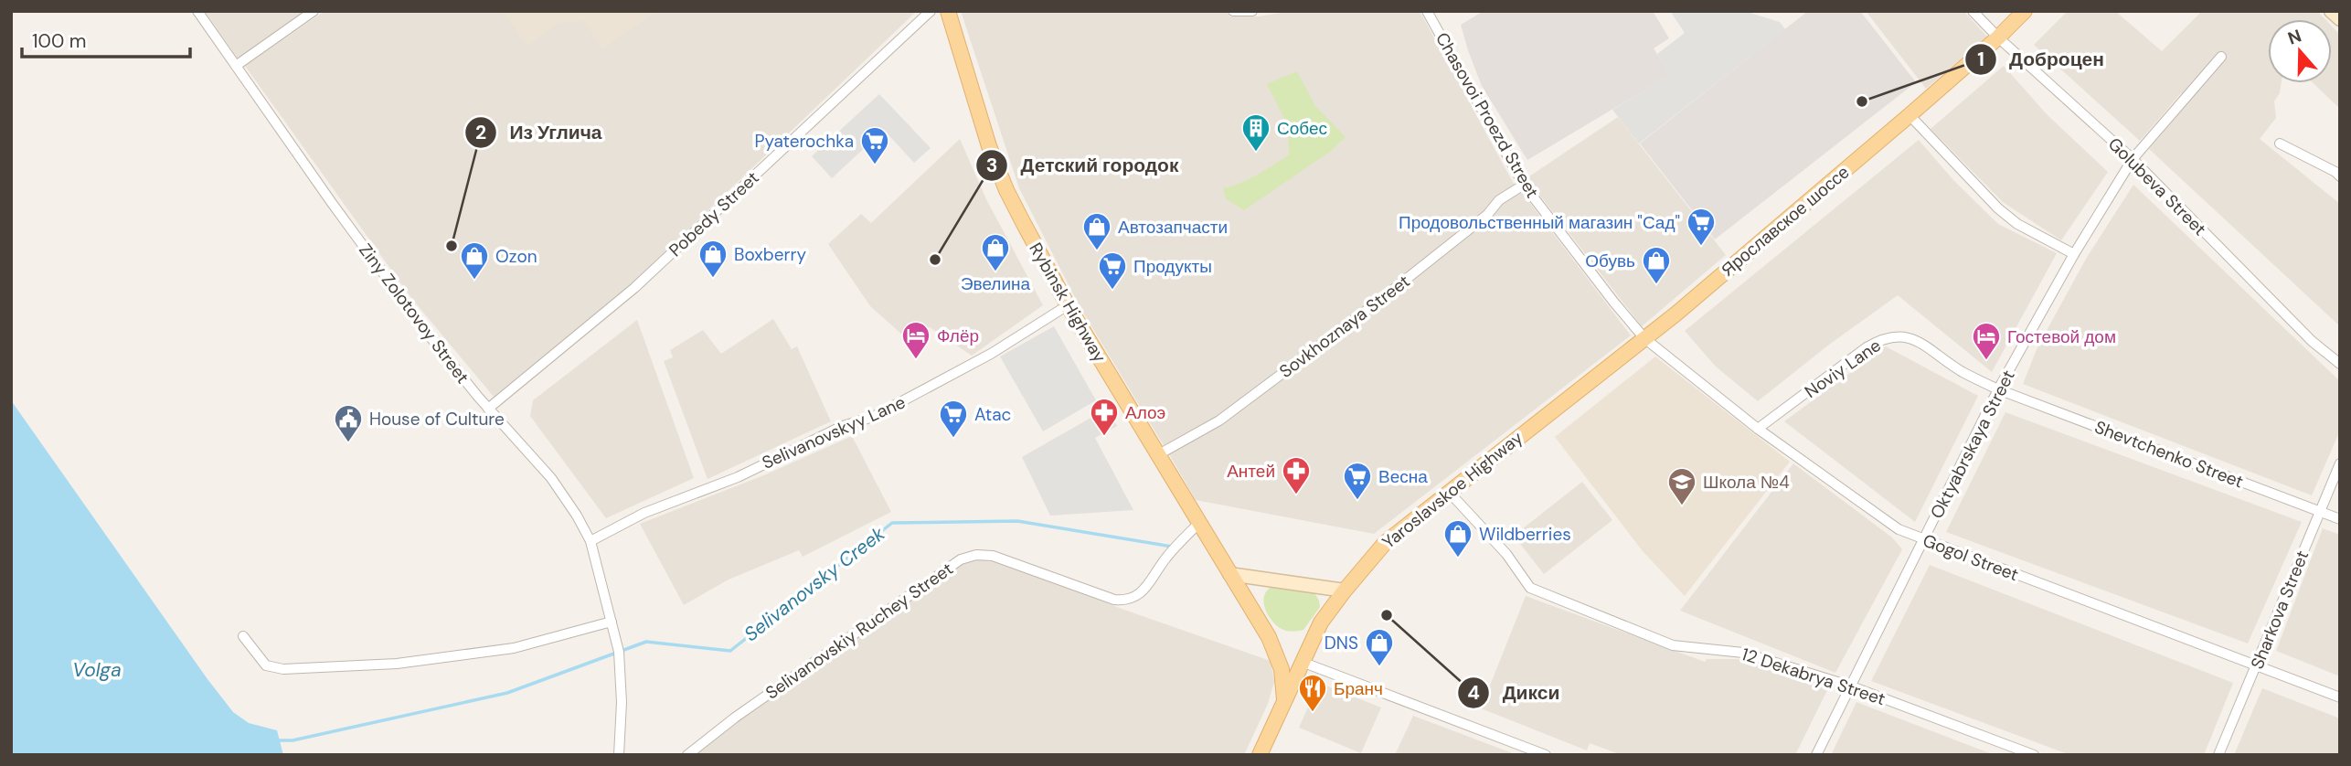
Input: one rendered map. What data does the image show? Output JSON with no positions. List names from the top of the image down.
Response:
{
  "streets": {
    "main road": ["Ярославское шоссе", "Rybinsk Highway", "Yaroslavskoe Highway"],
    "street": [
      "Chasovoi Proezd Street",
      "Golubeva Street",
      "Pobedy Street",
      "Ziny Zolotovoy Street",
      "Sovkhoznaya Street",
      "Noviy Lane",
      "Selivanovskyy Lane",
      "Oktyabrskaya Street",
      "Shevtchenko Street",
      "Gogol Street",
      "Sharkova Street",
      "Selivanovskiy Ruchey Street",
      "12 Dekabrya Street"
    ]
  },
  "crossings": [
    ["Chasovoi Proezd Street", "Ярославское шоссе"],
    ["Chasovoi Proezd Street", "Sovkhoznaya Street"],
    ["Chasovoi Proezd Street", "Yaroslavskoe Highway"],
    ["Chasovoi Proezd Street", "Gogol Street"],
    ["Golubeva Street", "Ярославское шоссе"],
    ["Golubeva Street", "Oktyabrskaya Street"],
    ["Pobedy Street", "Ziny Zolotovoy Street"],
    ["Ярославское шоссе", "Yaroslavskoe Highway"],
    ["Ярославское шоссе", "Gogol Street"],
    ["Rybinsk Highway", "Sovkhoznaya Street"],
    ["Rybinsk Highway", "Selivanovskyy Lane"],
    ["Rybinsk Highway", "Yaroslavskoe Highway"],
    ["Rybinsk Highway", "Selivanovskiy Ruchey Street"],
    ["Ziny Zolotovoy Street", "Selivanovskyy Lane"],
    ["Noviy Lane", "Oktyabrskaya Street"],
    ["Noviy Lane", "Shevtchenko Street"],
    ["Noviy Lane", "Gogol Street"],
    ["Oktyabrskaya Street", "Shevtchenko Street"],
    ["Oktyabrskaya Street", "Gogol Street"],
    ["Oktyabrskaya Street", "12 Dekabrya Street"],
    ["Shevtchenko Street", "Sharkova Street"],
    ["Yaroslavskoe Highway", "Gogol Street"],
    ["Yaroslavskoe Highway", "12 Dekabrya Street"],
    ["Gogol Street", "Sharkova Street"]
  ],
  "water": ["Selivanovsky Creek", "Volga"],
  "places": {
    "other": [
      "Доброцен",
      "Из Углича",
      "Детский городок",
      "Дикси"
    ],
    "building": ["Собес"],
    "supermarket": [
      "Pyaterochka",
      "Продовольственный магазин \"Сад\"",
      "Продукты",
      "Atac",
      "Весна"
    ],
    "shop": [
      "Автозапчасти",
      "Эвелина",
      "Boxberry",
      "Ozon",
      "Обувь",
      "Wildberries",
      "DNS"
    ],
    "hotel": ["Флёр", "Гостевой дом"],
    "pharmacy": ["Алоэ", "Антей"],
    "public building": ["House of Culture"],
    "school or university": ["Школа №4"],
    "restaurant": ["Бранч"]
  },
  "scale_bar": "100 m",
  "north": "top"
}
